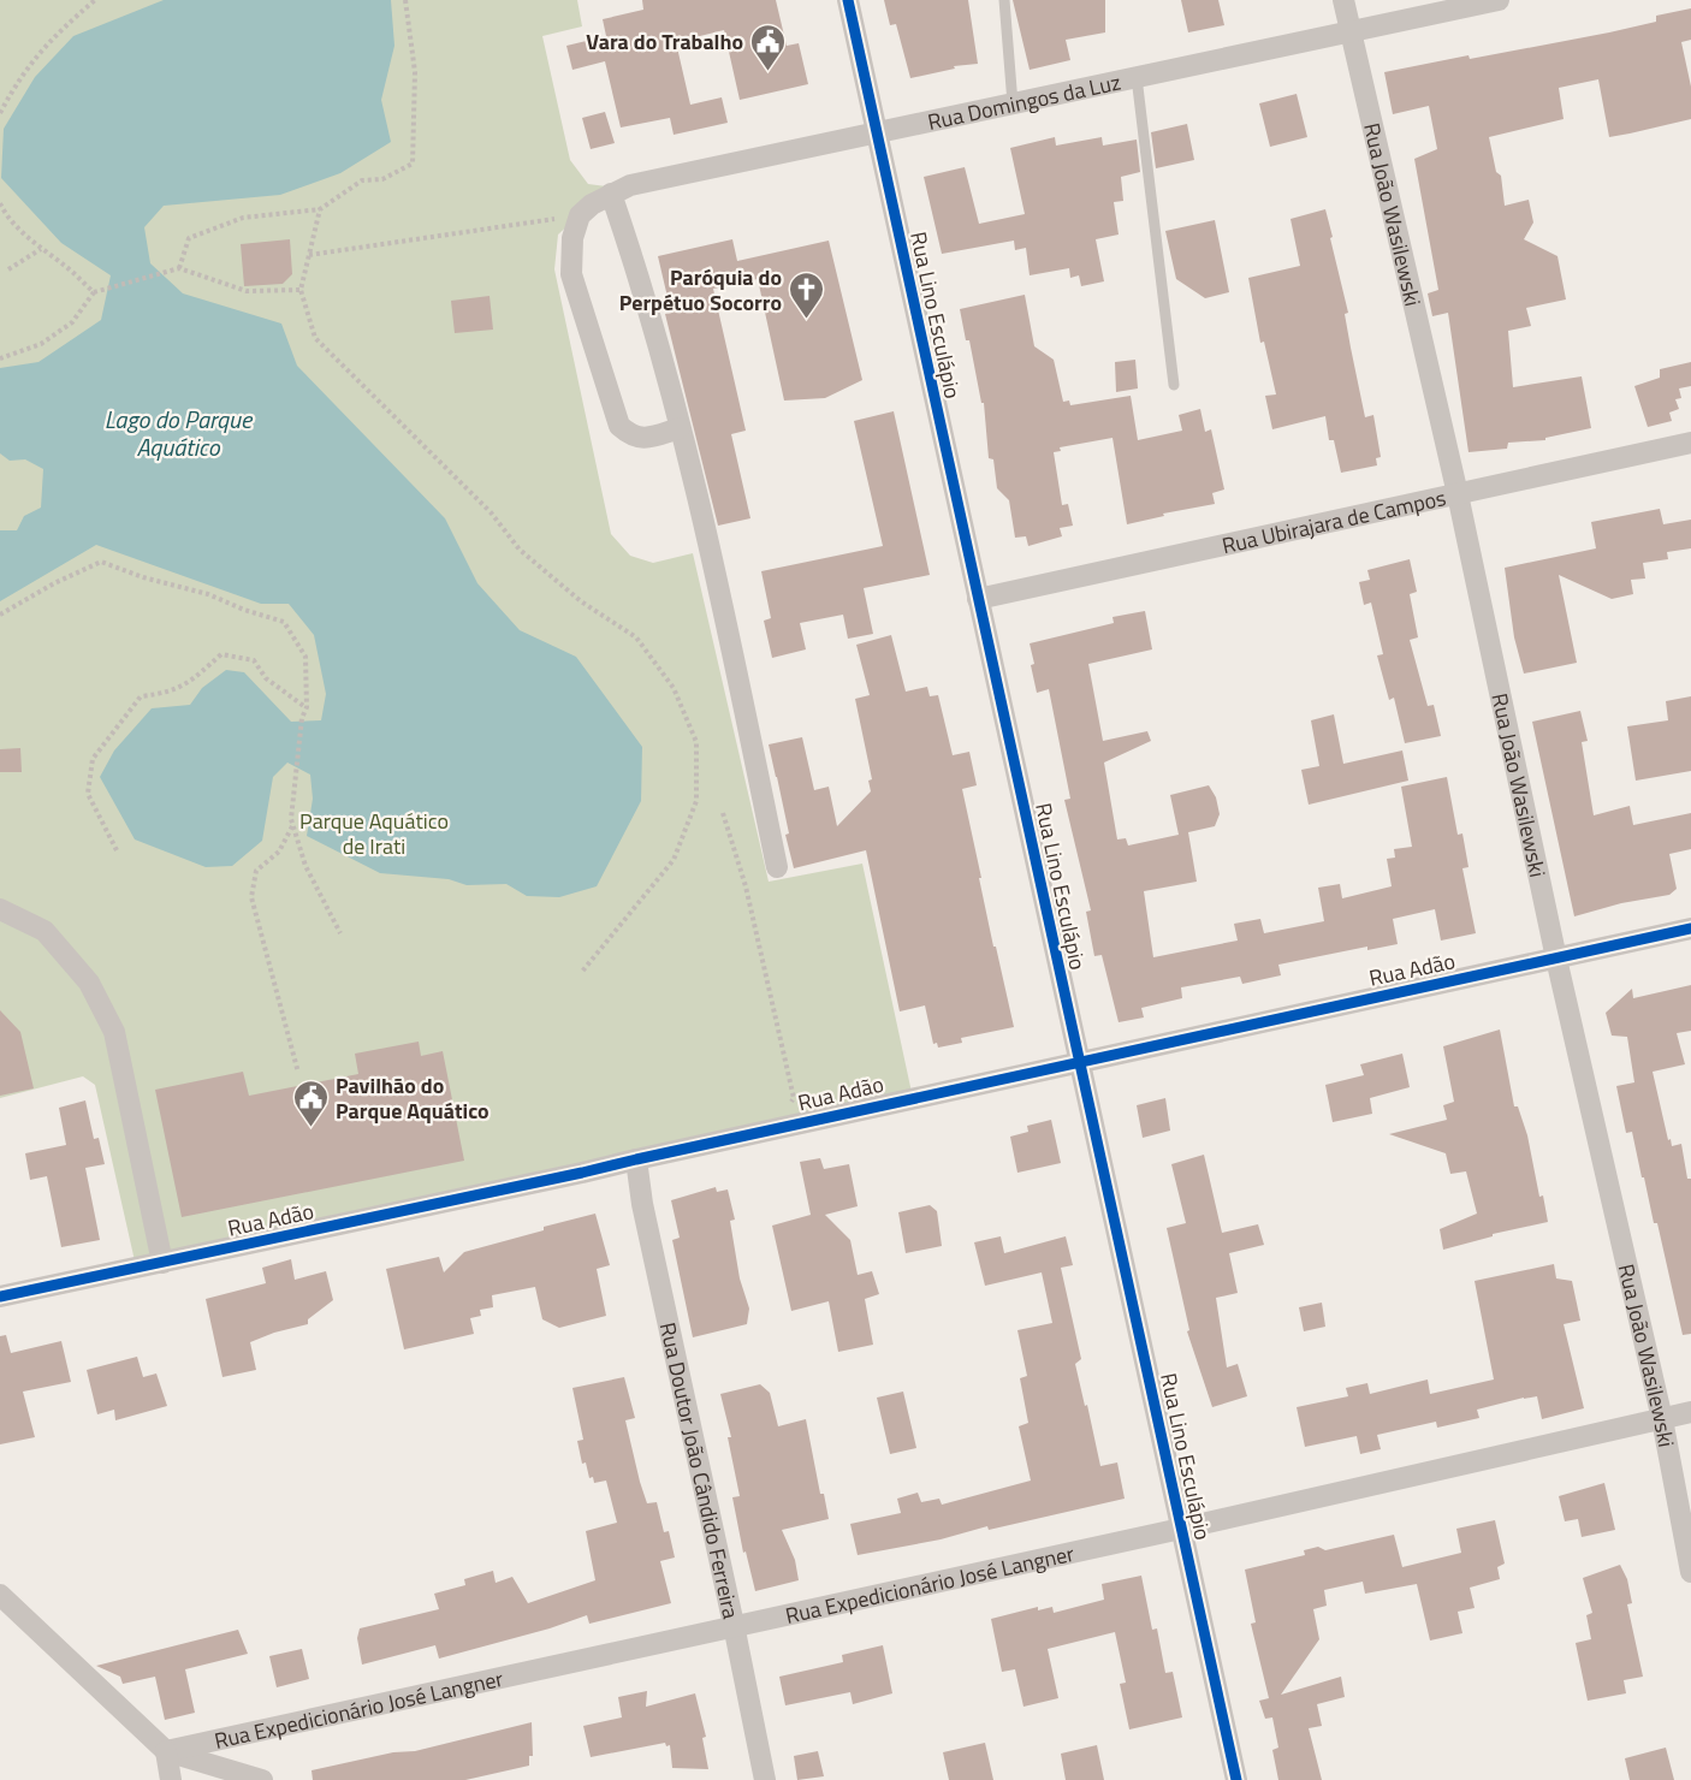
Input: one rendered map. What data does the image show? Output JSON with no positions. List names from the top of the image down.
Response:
{
  "streets": {
    "street": [
      "Rua Domingos da Luz",
      "Rua João Wasilewski",
      "Rua Lino Esculápio",
      "Rua Ubirajara de Campos",
      "Rua Adão",
      "Rua Doutor João Cândido Ferreira",
      "Rua Expedicionário José Langner"
    ]
  },
  "crossings": [
    ["Rua Domingos da Luz", "Rua João Wasilewski"],
    ["Rua Domingos da Luz", "Rua Lino Esculápio"],
    ["Rua João Wasilewski", "Rua Ubirajara de Campos"],
    ["Rua João Wasilewski", "Rua Adão"],
    ["Rua João Wasilewski", "Rua Expedicionário José Langner"],
    ["Rua Lino Esculápio", "Rua Ubirajara de Campos"],
    ["Rua Lino Esculápio", "Rua Adão"],
    ["Rua Lino Esculápio", "Rua Expedicionário José Langner"],
    ["Rua Adão", "Rua Doutor João Cândido Ferreira"],
    ["Rua Doutor João Cândido Ferreira", "Rua Expedicionário José Langner"]
  ],
  "water": ["Lago do Parque Aquático"],
  "parks": ["Parque Aquático de Irati"],
  "places": {
    "public building": ["Vara do Trabalho", "Pavilhão do Parque Aquático"],
    "church": ["Paróquia do Perpétuo Socorro"]
  }
}
